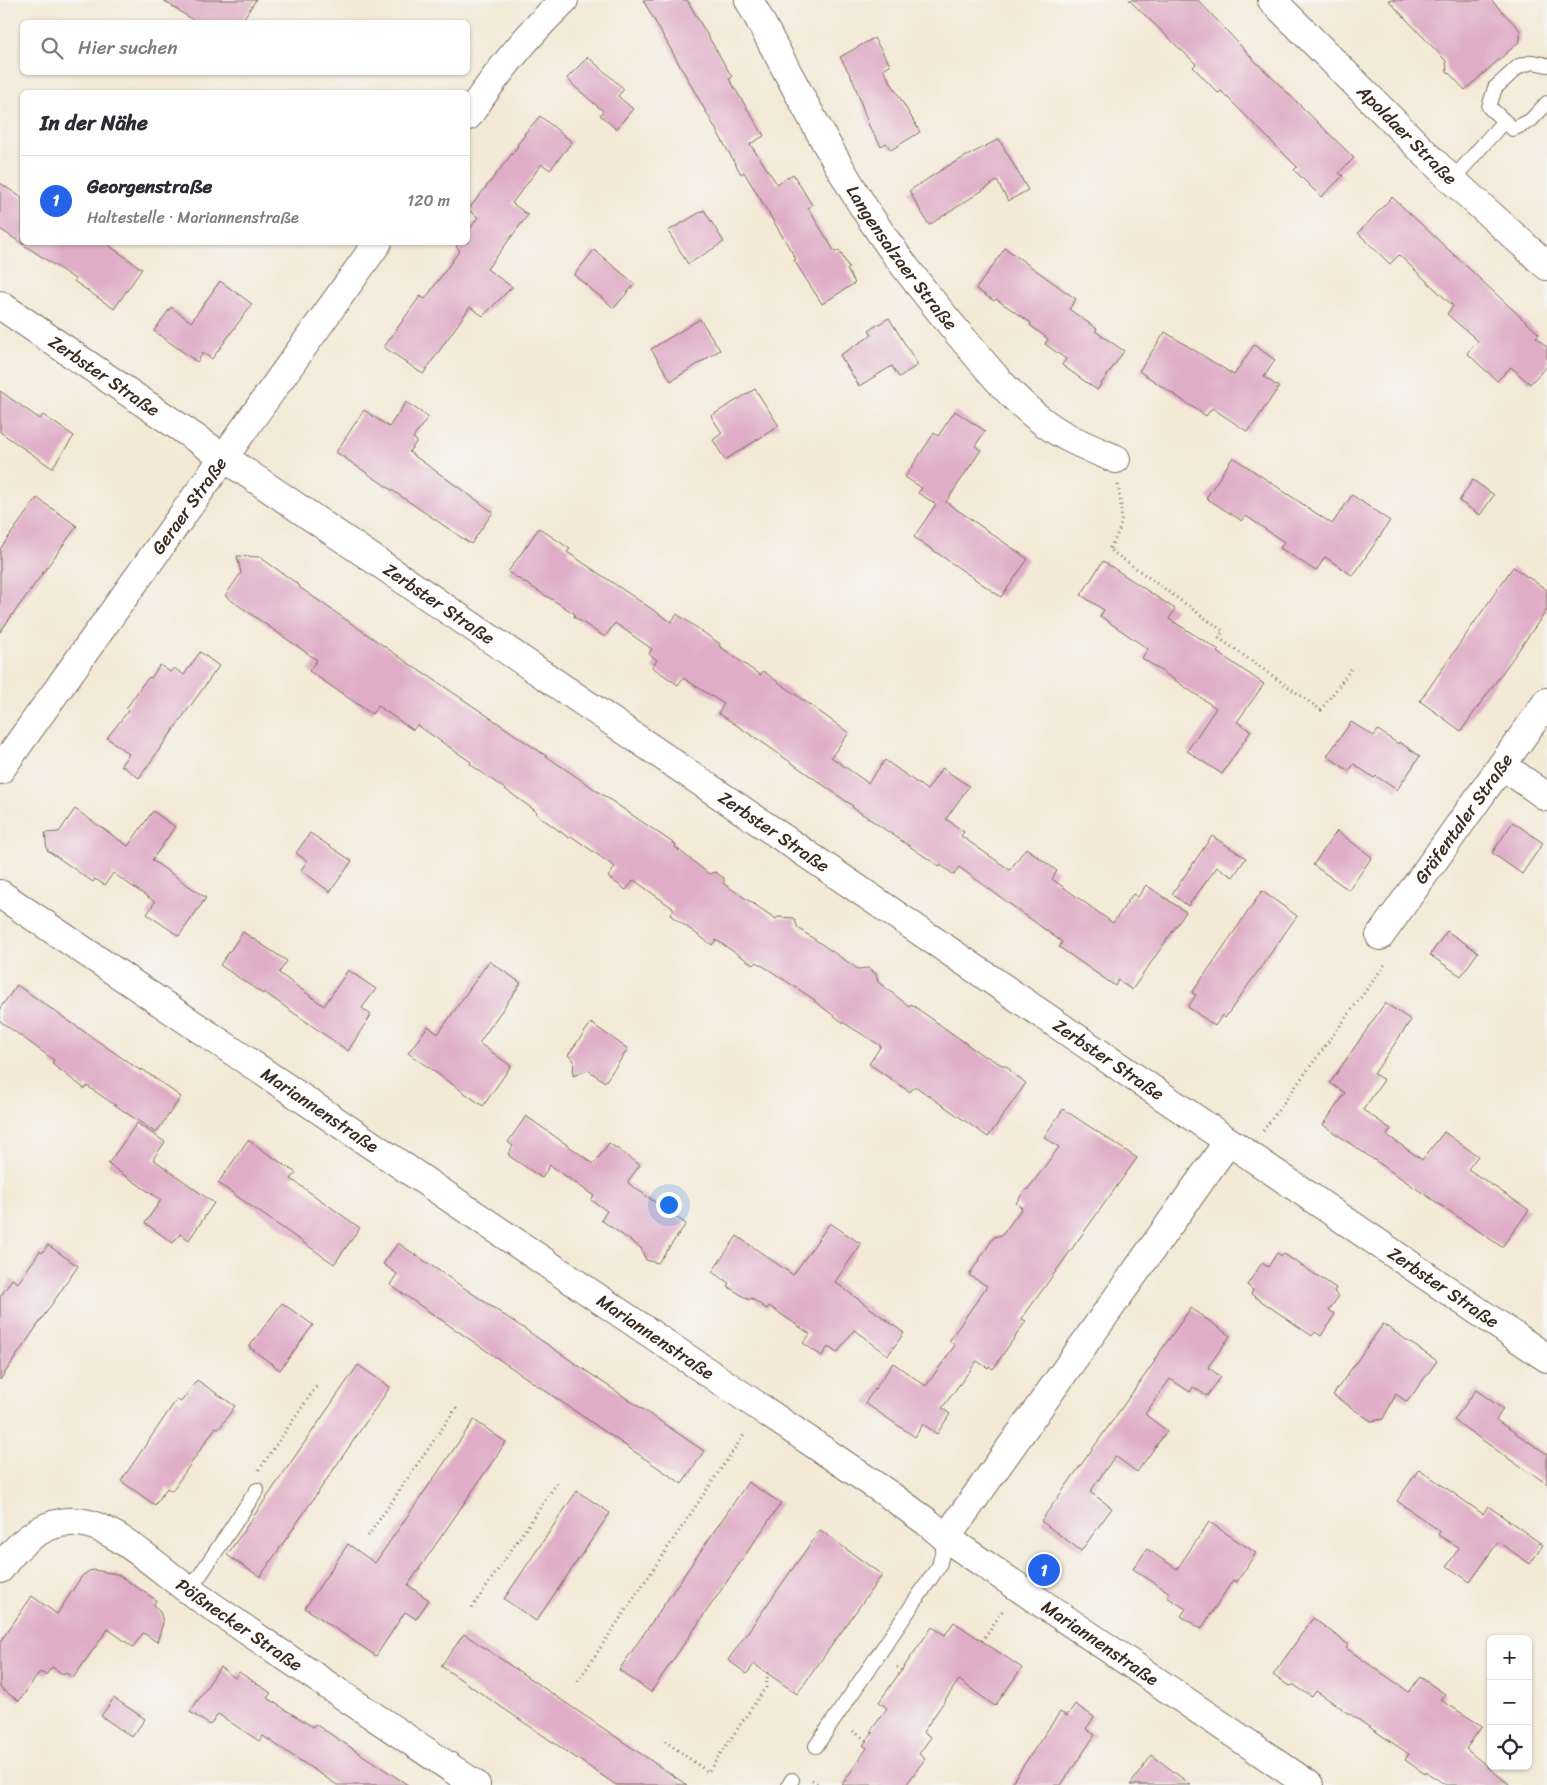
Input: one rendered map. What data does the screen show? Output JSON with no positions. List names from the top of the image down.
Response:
{
  "streets": {
    "street": [
      "Apoldaer Straße",
      "Langensalzaer Straße",
      "Zerbster Straße",
      "Geraer Straße",
      "Gräfentaler Straße",
      "Mariannenstraße",
      "Pößnecker Straße"
    ]
  },
  "crossings": [
    ["Zerbster Straße", "Geraer Straße"]
  ],
  "page": {
    "search": "Hier suchen",
    "heading": "In der Nähe",
    "list": [
      {
        "mark": "1",
        "name": "Georgenstraße",
        "note": "Haltestelle · Mariannenstraße",
        "value": "120 m"
      }
    ],
    "pins": "1",
    "map_buttons": ["+", "−"]
  }
}
